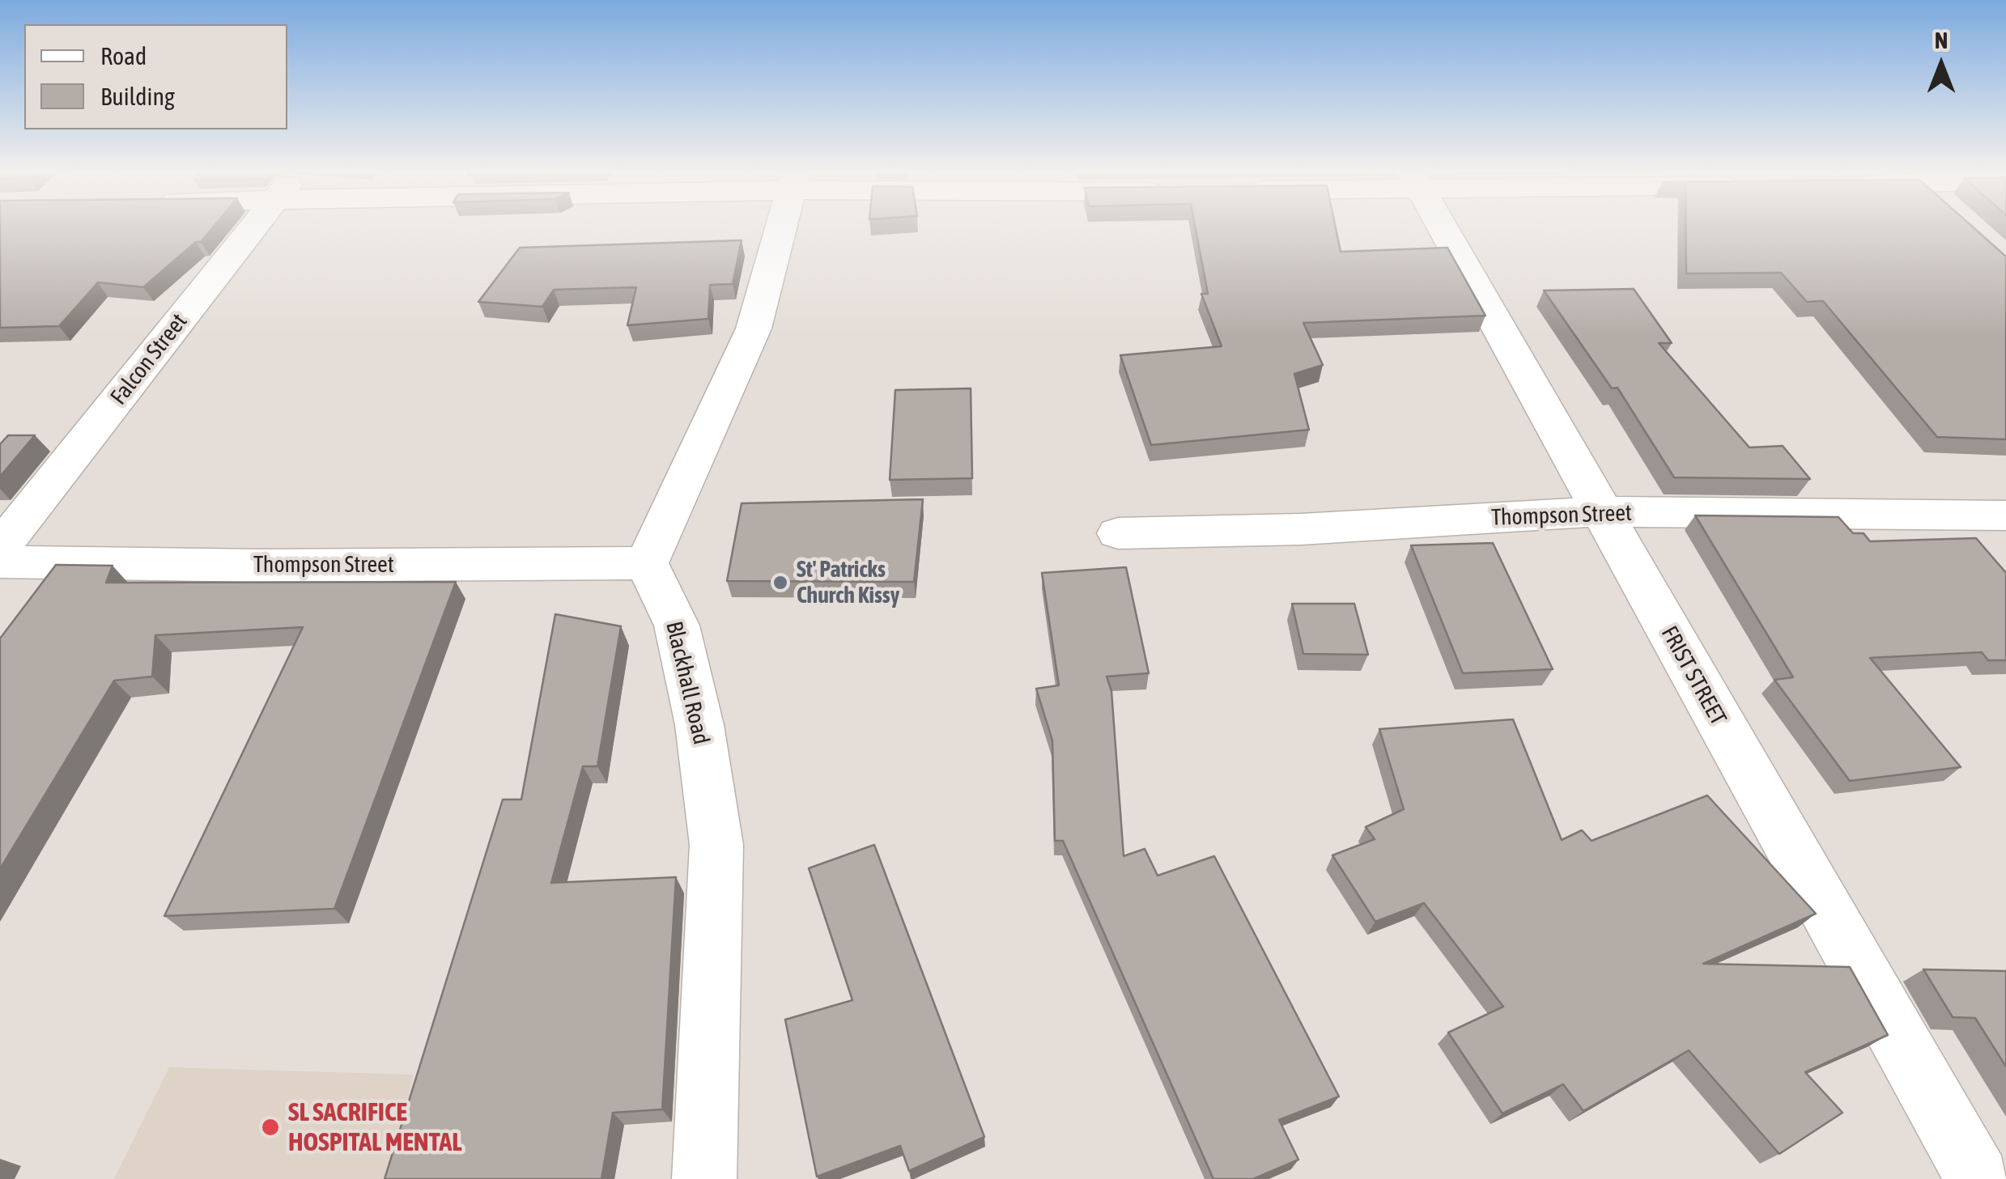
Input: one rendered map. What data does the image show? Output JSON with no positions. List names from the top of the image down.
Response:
{
  "streets": {
    "street": [
      "Falcon Street",
      "Thompson Street",
      "FRIST STREET",
      "Blackhall Road"
    ]
  },
  "crossings": [
    ["Thompson Street", "FRIST STREET"],
    ["Thompson Street", "Blackhall Road"]
  ],
  "places": ["St' Patricks Church Kissy", "SL SACRIFICE HOSPITAL MENTAL"],
  "legend": ["Road", "Building"],
  "north": "top"
}
